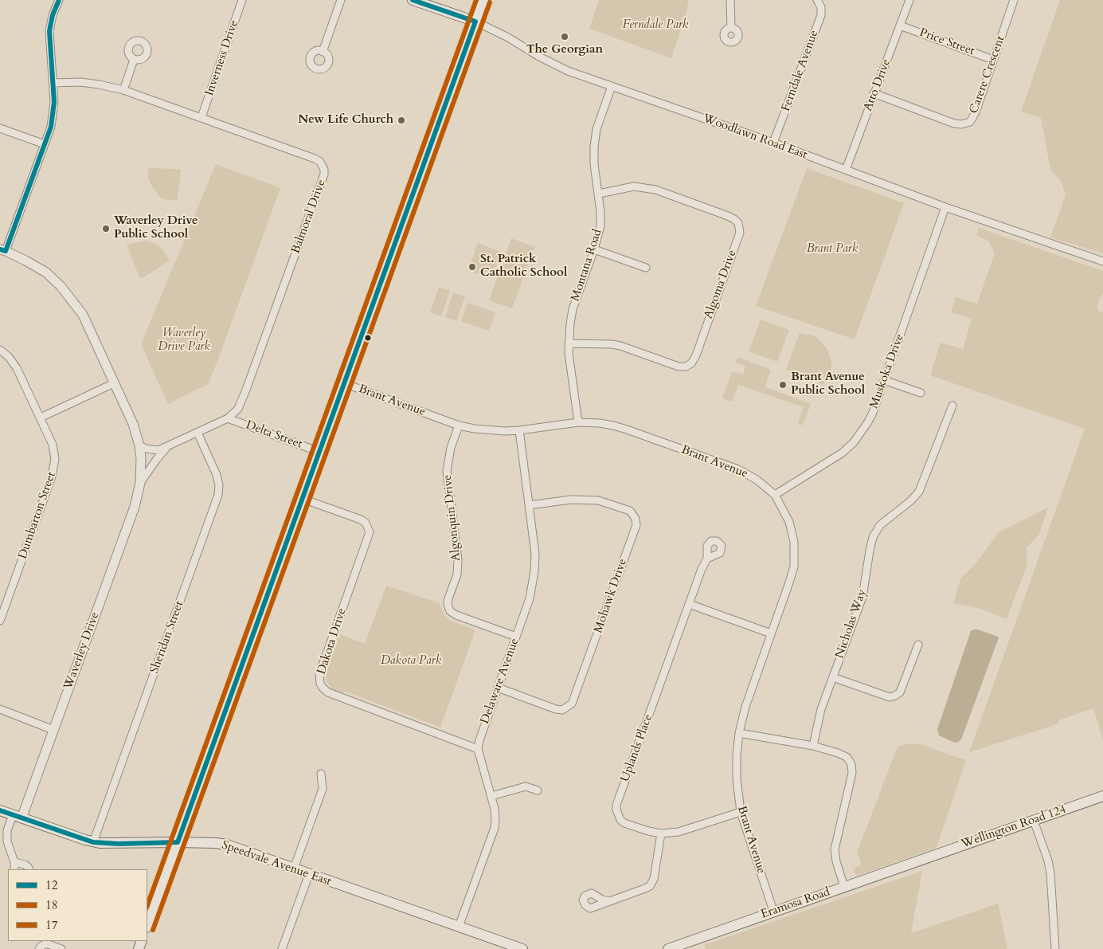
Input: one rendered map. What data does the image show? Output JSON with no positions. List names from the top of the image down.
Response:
{
  "streets": {
    "main road": [
      "Woodlawn Road East",
      "Wellington Road 124",
      "Speedvale Avenue East",
      "Eramosa Road"
    ],
    "street": [
      "Price Street",
      "Inverness Drive",
      "Ferndale Avenue",
      "Carere Crescent",
      "Atto Drive",
      "Balmoral Drive",
      "Montana Road",
      "Algoma Drive",
      "Muskoka Drive",
      "Brant Avenue",
      "Delta Street",
      "Dumbarton Street",
      "Algonquin Drive",
      "Mohawk Drive",
      "Nicholas Way",
      "Sheridan Street",
      "Dakota Drive",
      "Waverley Drive",
      "Delaware Avenue",
      "Uplands Place"
    ]
  },
  "crossings": [
    ["Price Street", "Carere Crescent"],
    ["Price Street", "Atto Drive"],
    ["Inverness Drive", "Balmoral Drive"],
    ["Ferndale Avenue", "Woodlawn Road East"],
    ["Carere Crescent", "Atto Drive"],
    ["Atto Drive", "Woodlawn Road East"],
    ["Woodlawn Road East", "Montana Road"],
    ["Woodlawn Road East", "Muskoka Drive"],
    ["Balmoral Drive", "Delta Street"],
    ["Balmoral Drive", "Sheridan Street"],
    ["Balmoral Drive", "Waverley Drive"],
    ["Montana Road", "Algoma Drive"],
    ["Montana Road", "Brant Avenue"],
    ["Muskoka Drive", "Brant Avenue"],
    ["Brant Avenue", "Algonquin Drive"],
    ["Brant Avenue", "Delaware Avenue"],
    ["Brant Avenue", "Uplands Place"],
    ["Brant Avenue", "Eramosa Road"],
    ["Algonquin Drive", "Delaware Avenue"],
    ["Mohawk Drive", "Delaware Avenue"],
    ["Sheridan Street", "Speedvale Avenue East"],
    ["Dakota Drive", "Delaware Avenue"],
    ["Waverley Drive", "Speedvale Avenue East"],
    ["Wellington Road 124", "Eramosa Road"]
  ],
  "parks": [
    "Ferndale Park",
    "Brant Park",
    "Waverley Drive Park",
    "Dakota Park"
  ],
  "places": [
    "The Georgian",
    "New Life Church",
    "Waverley Drive Public School",
    "St. Patrick Catholic School",
    "Brant Avenue Public School"
  ],
  "lines": ["transit line 12", "transit line 17", "transit line 18"],
  "legend": ["12", "18", "17"]
}
